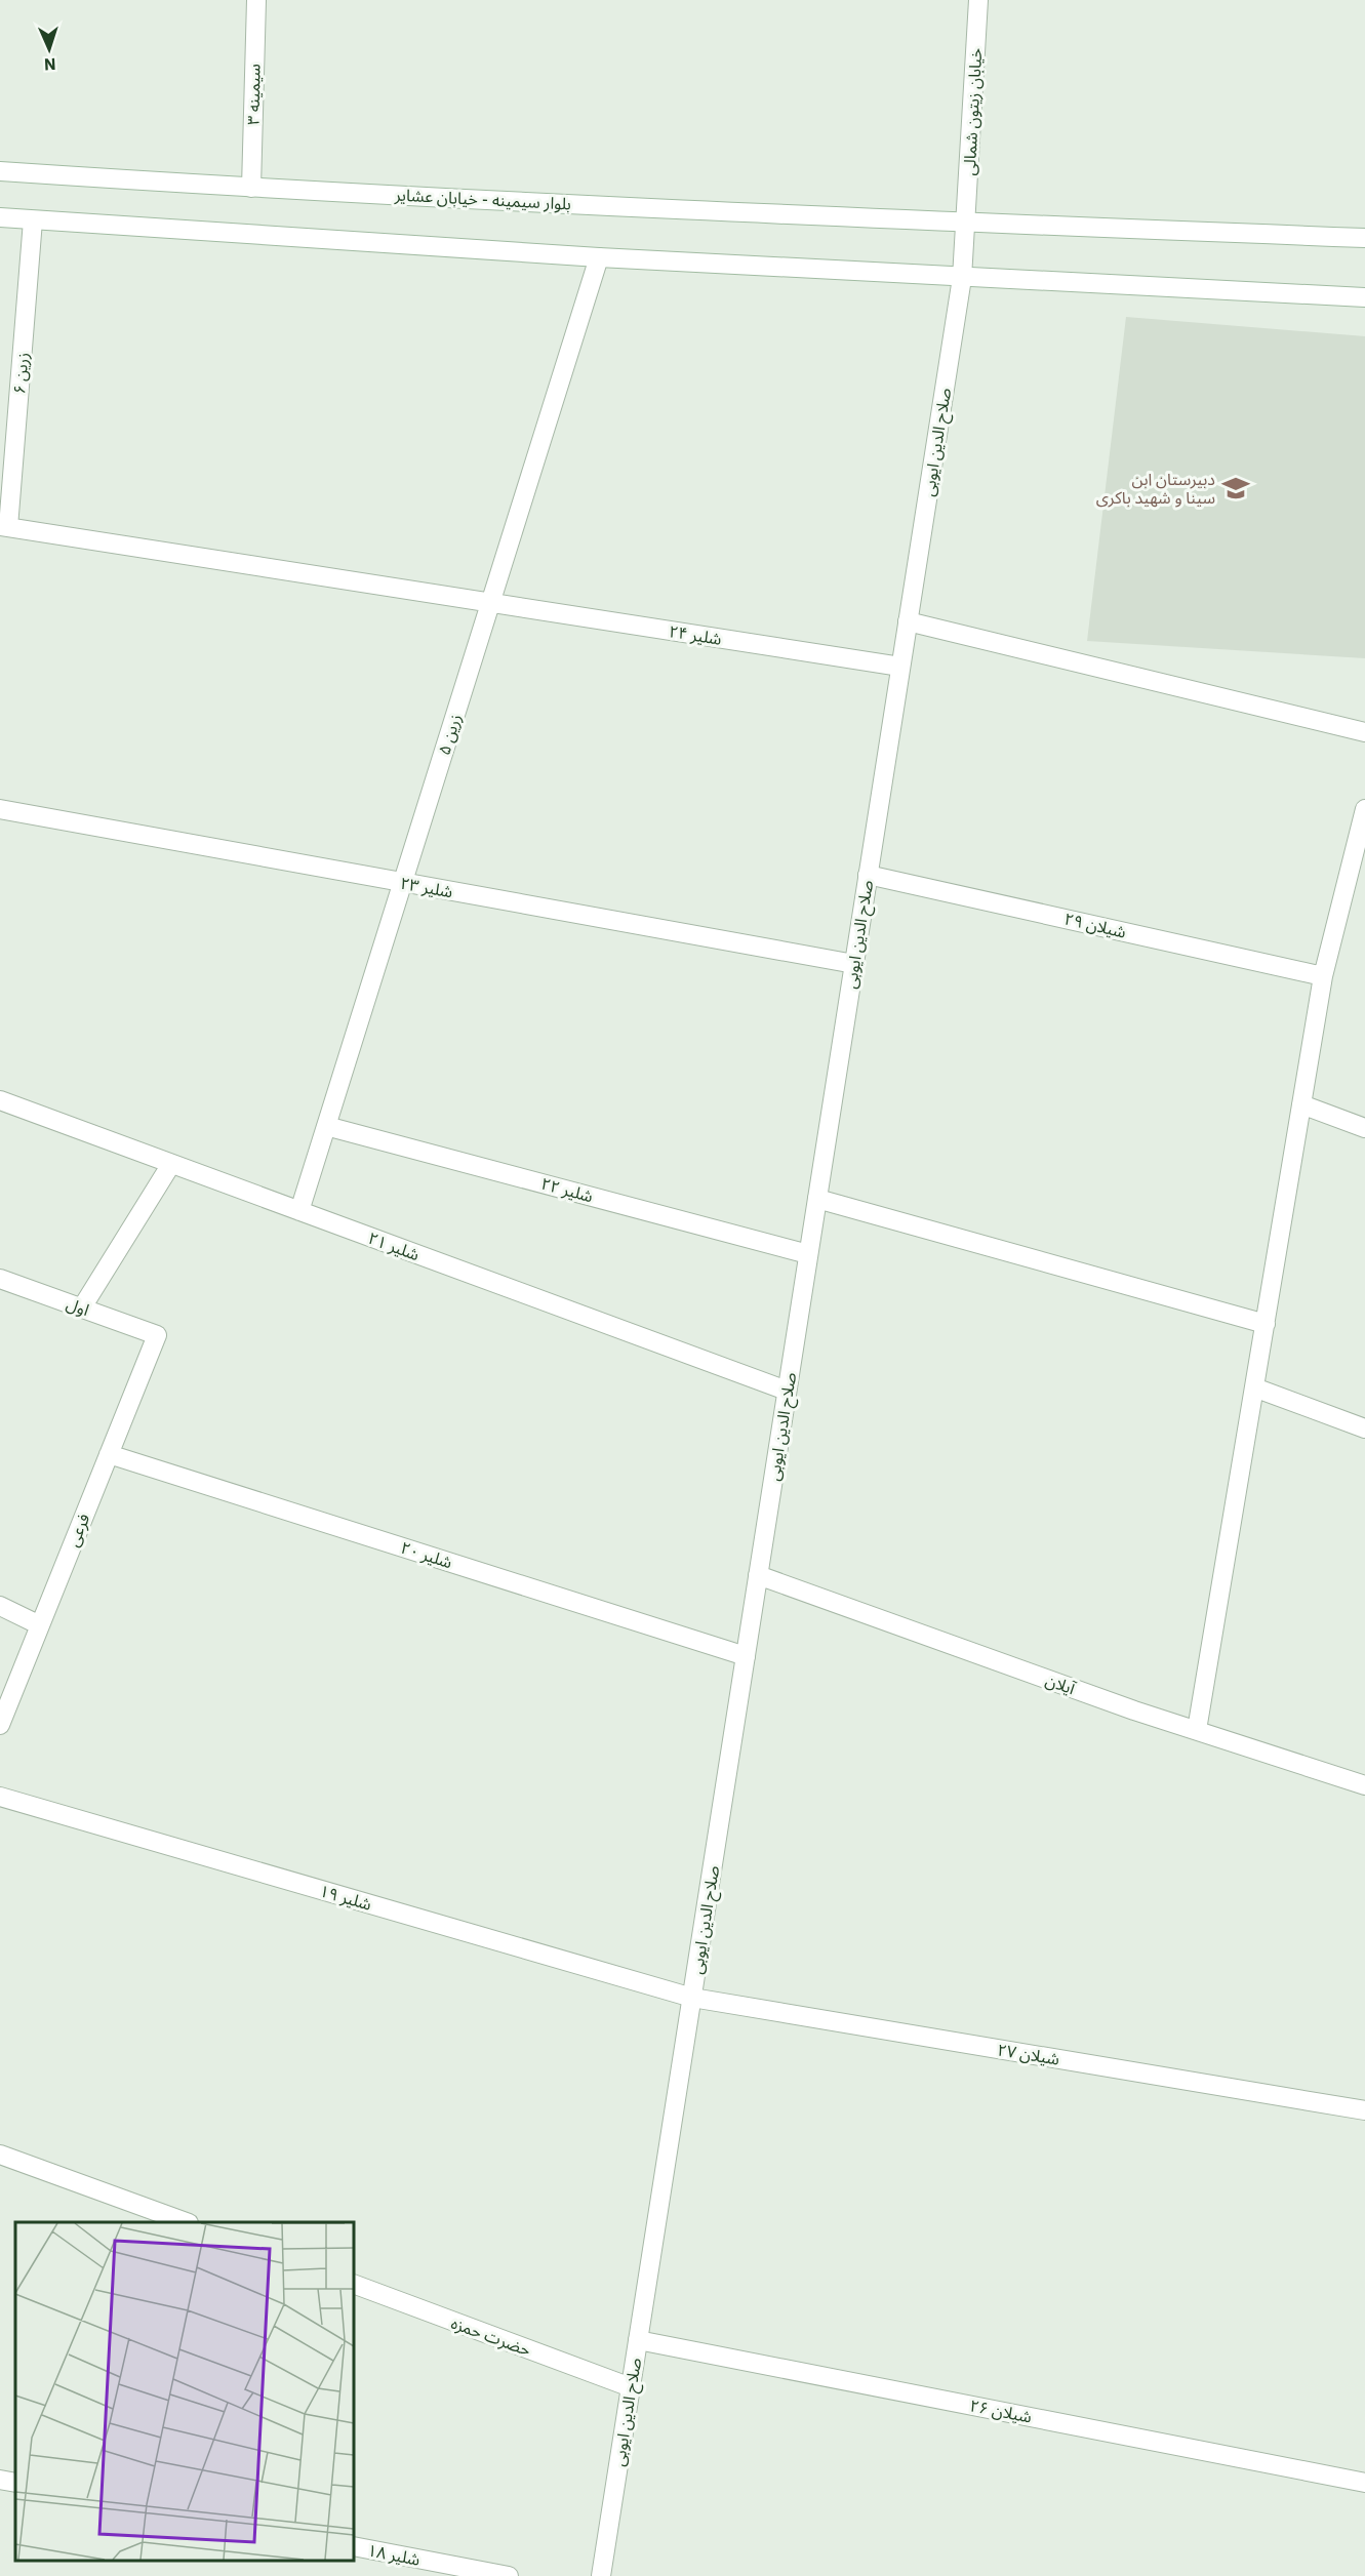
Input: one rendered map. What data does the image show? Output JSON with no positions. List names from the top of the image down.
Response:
{
  "streets": {
    "street": [
      "سیمینه ۳",
      "خیابان زیتون شمالی",
      "بلوار سیمینه - خیابان عشایر",
      "زرین ۶",
      "صلاح الدین ایوبی",
      "شلیر ۲۴",
      "زرین ۵",
      "شلیر ۲۳",
      "شیلان ۲۹",
      "شلیر ۲۲",
      "شلیر ۲۱",
      "اول",
      "فرعی",
      "شلیر ۲۰",
      "آیلان",
      "شلیر ۱۹",
      "شیلان ۲۷",
      "حضرت حمزه",
      "شیلان ۲۶",
      "شلیر ۱۸"
    ]
  },
  "crossings": [
    ["سیمینه ۳", "بلوار سیمینه - خیابان عشایر"],
    ["خیابان زیتون شمالی", "بلوار سیمینه - خیابان عشایر"],
    ["خیابان زیتون شمالی", "صلاح الدین ایوبی"],
    ["زرین ۶", "شلیر ۲۴"],
    ["صلاح الدین ایوبی", "شلیر ۲۴"],
    ["صلاح الدین ایوبی", "شلیر ۲۳"],
    ["صلاح الدین ایوبی", "شیلان ۲۹"],
    ["صلاح الدین ایوبی", "شلیر ۲۲"],
    ["صلاح الدین ایوبی", "شلیر ۲۱"],
    ["صلاح الدین ایوبی", "شلیر ۲۰"],
    ["صلاح الدین ایوبی", "آیلان"],
    ["صلاح الدین ایوبی", "شلیر ۱۹"],
    ["صلاح الدین ایوبی", "شیلان ۲۷"],
    ["صلاح الدین ایوبی", "حضرت حمزه"],
    ["صلاح الدین ایوبی", "شیلان ۲۶"],
    ["شلیر ۲۴", "زرین ۵"],
    ["زرین ۵", "شلیر ۲۳"],
    ["زرین ۵", "شلیر ۲۲"],
    ["زرین ۵", "شلیر ۲۱"],
    ["اول", "فرعی"],
    ["فرعی", "شلیر ۲۰"],
    ["شلیر ۱۹", "شیلان ۲۷"]
  ],
  "places": {
    "school or university": ["دبیرستان ابن سینا و شهید باکری"]
  },
  "north": "bottom"
}
